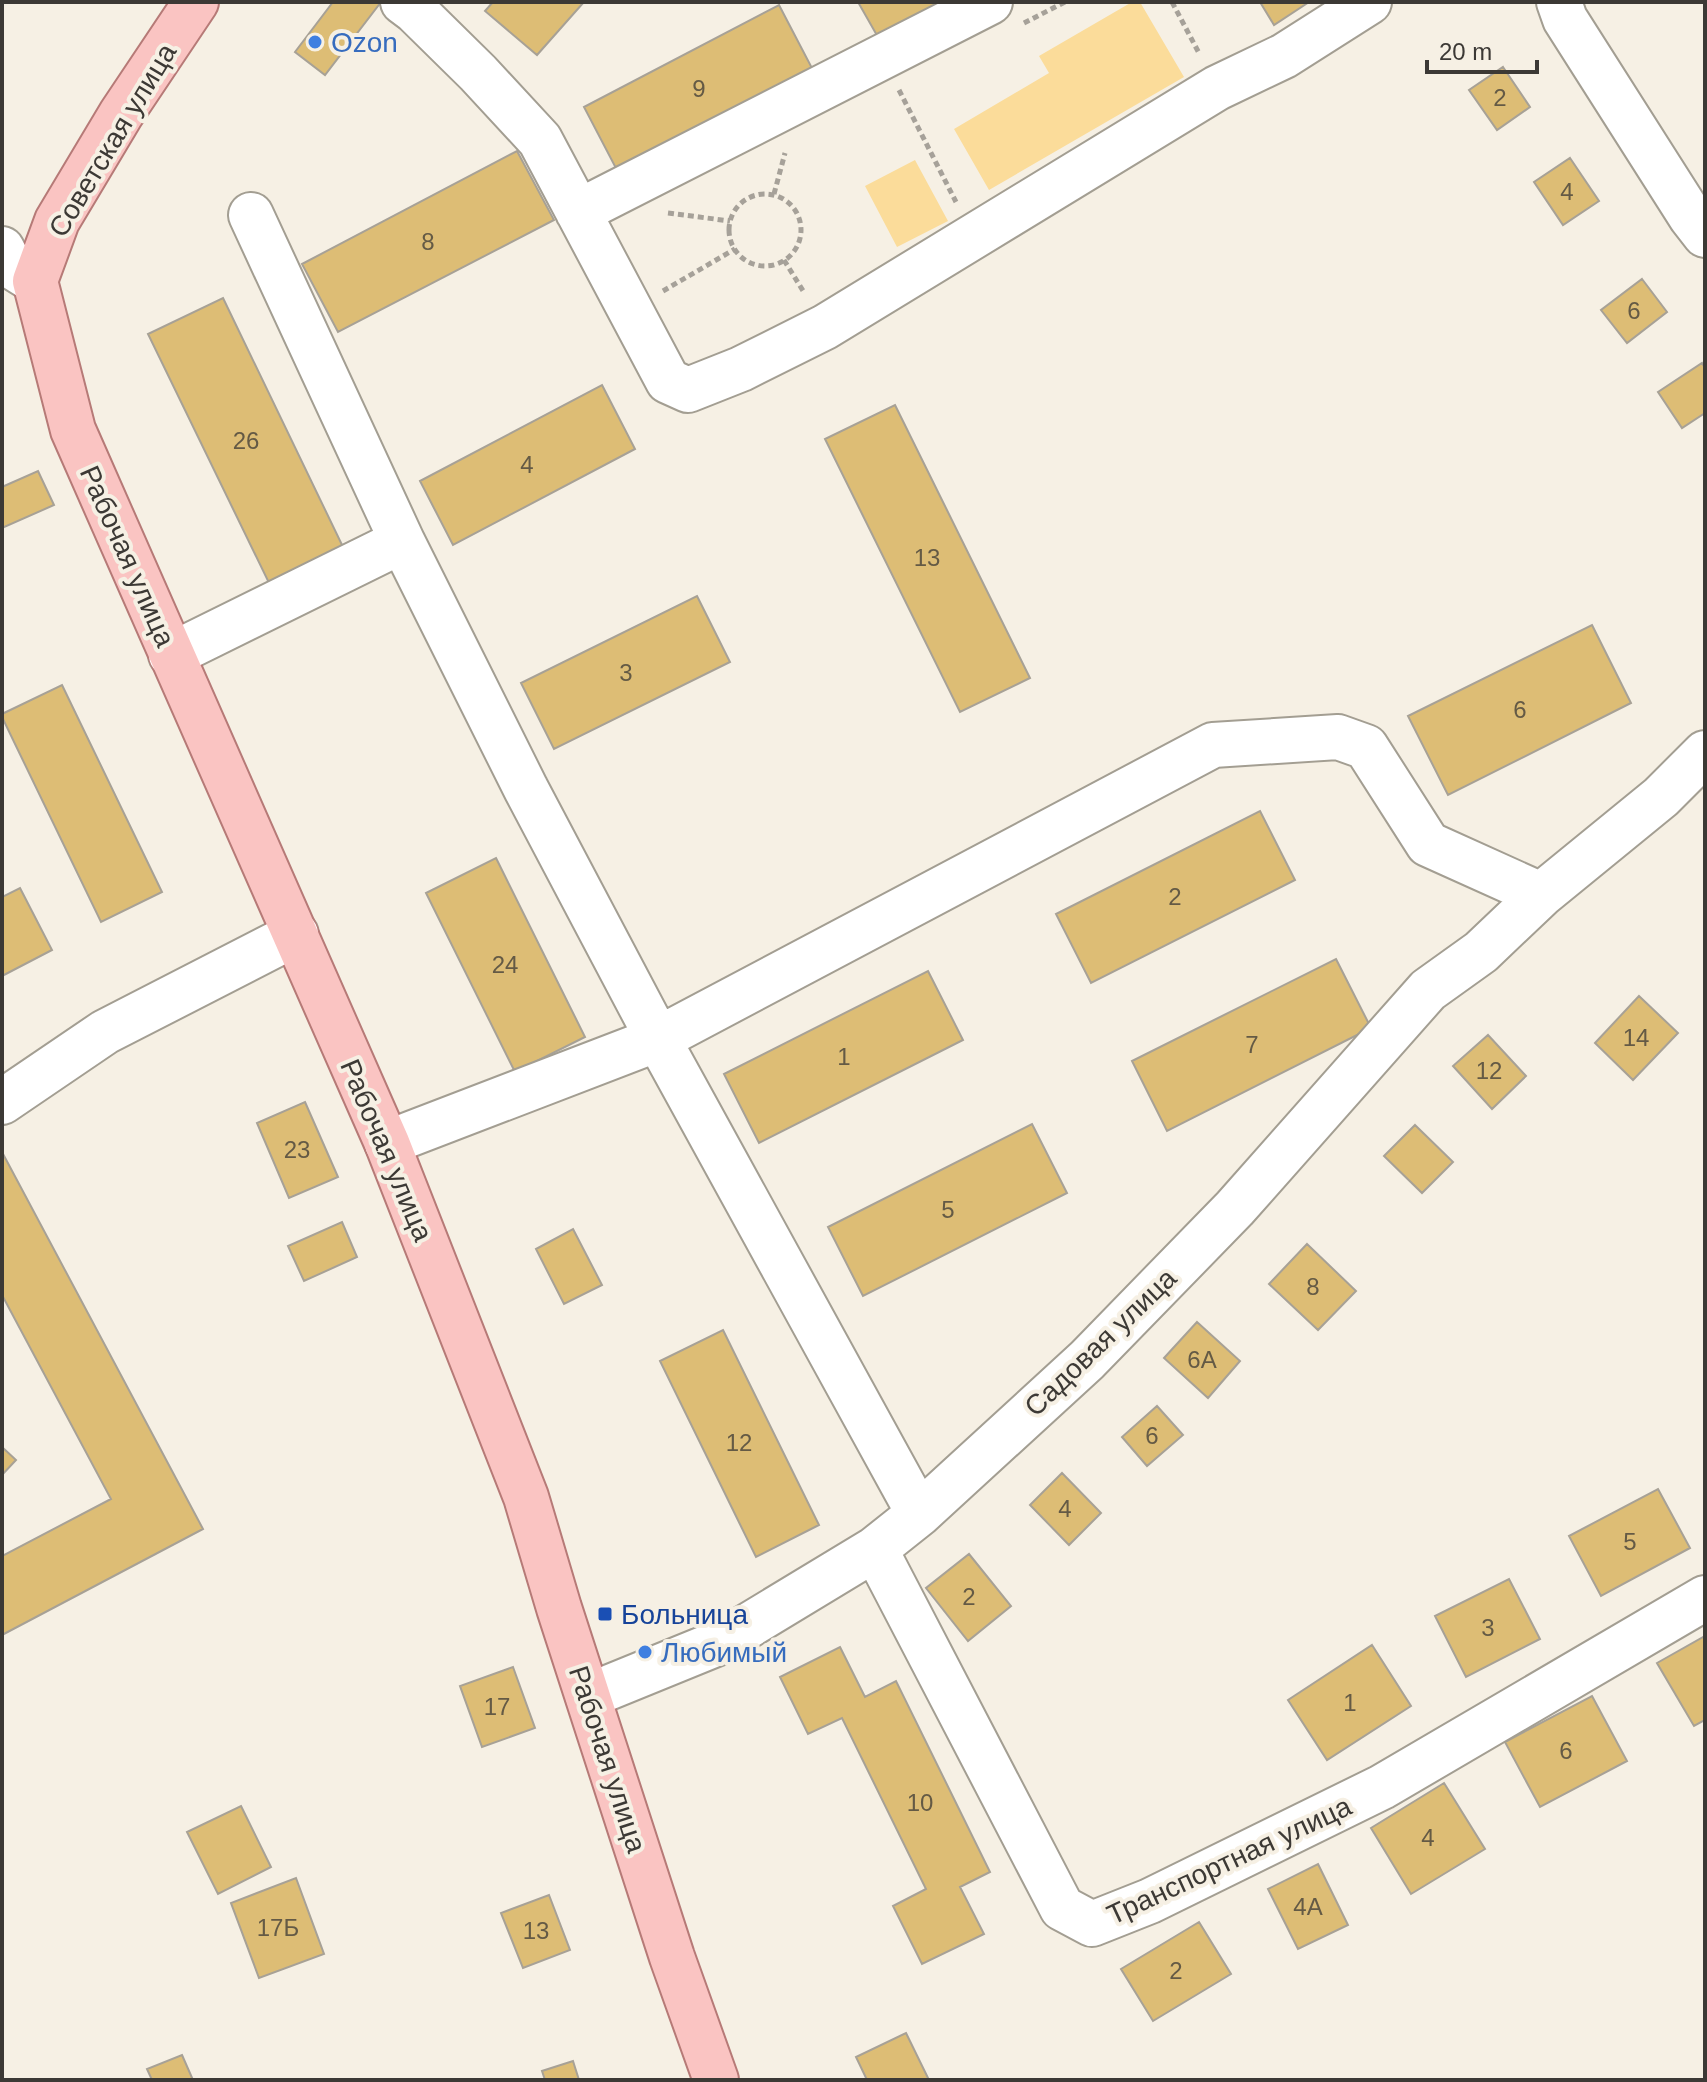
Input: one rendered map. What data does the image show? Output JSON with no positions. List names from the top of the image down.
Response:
{
  "streets": {
    "main road": ["Советская улица", "Рабочая улица"],
    "street": ["Садовая улица", "Транспортная улица"]
  },
  "crossings": [
    ["Советская улица", "Рабочая улица"],
    ["Рабочая улица", "Садовая улица"],
    ["Садовая улица", "Транспортная улица"]
  ],
  "places": {
    "other": ["Ozon", "Любимый"],
    "transit": ["Больница"]
  },
  "house_numbers": [
    "9",
    "2",
    "4",
    "8",
    "6",
    "26",
    "4",
    "13",
    "3",
    "6",
    "2",
    "24",
    "14",
    "7",
    "1",
    "12",
    "23",
    "5",
    "8",
    "6А",
    "6",
    "12",
    "4",
    "5",
    "2",
    "3",
    "1",
    "17",
    "6",
    "10",
    "4",
    "4А",
    "17Б",
    "13",
    "2"
  ],
  "scale_bar": "20 m"
}
